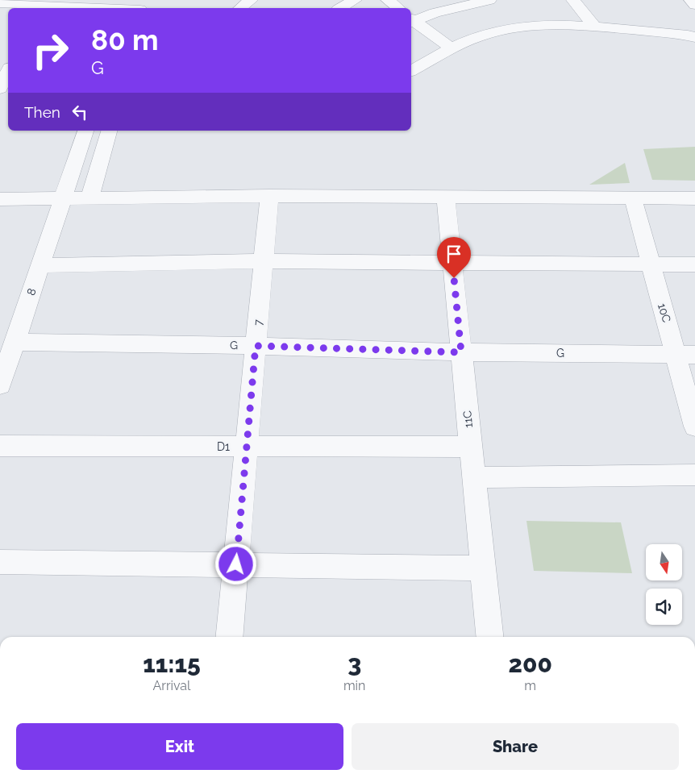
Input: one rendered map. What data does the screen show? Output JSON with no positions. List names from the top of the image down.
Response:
{
  "streets": {
    "street": [
      "8",
      "10C",
      "7",
      "G",
      "11C",
      "D1"
    ]
  },
  "crossings": [
    ["8", "G"],
    ["10C", "G"],
    ["7", "G"],
    ["7", "D1"],
    ["G", "11C"],
    ["11C", "D1"]
  ],
  "north": "bottom",
  "page": {
    "turn": ["80 m", "G"],
    "then": "Then",
    "eta": [
      "11:15",
      "Arrival",
      "3",
      "min",
      "200",
      "m"
    ],
    "buttons": ["Exit", "Share"]
  }
}
